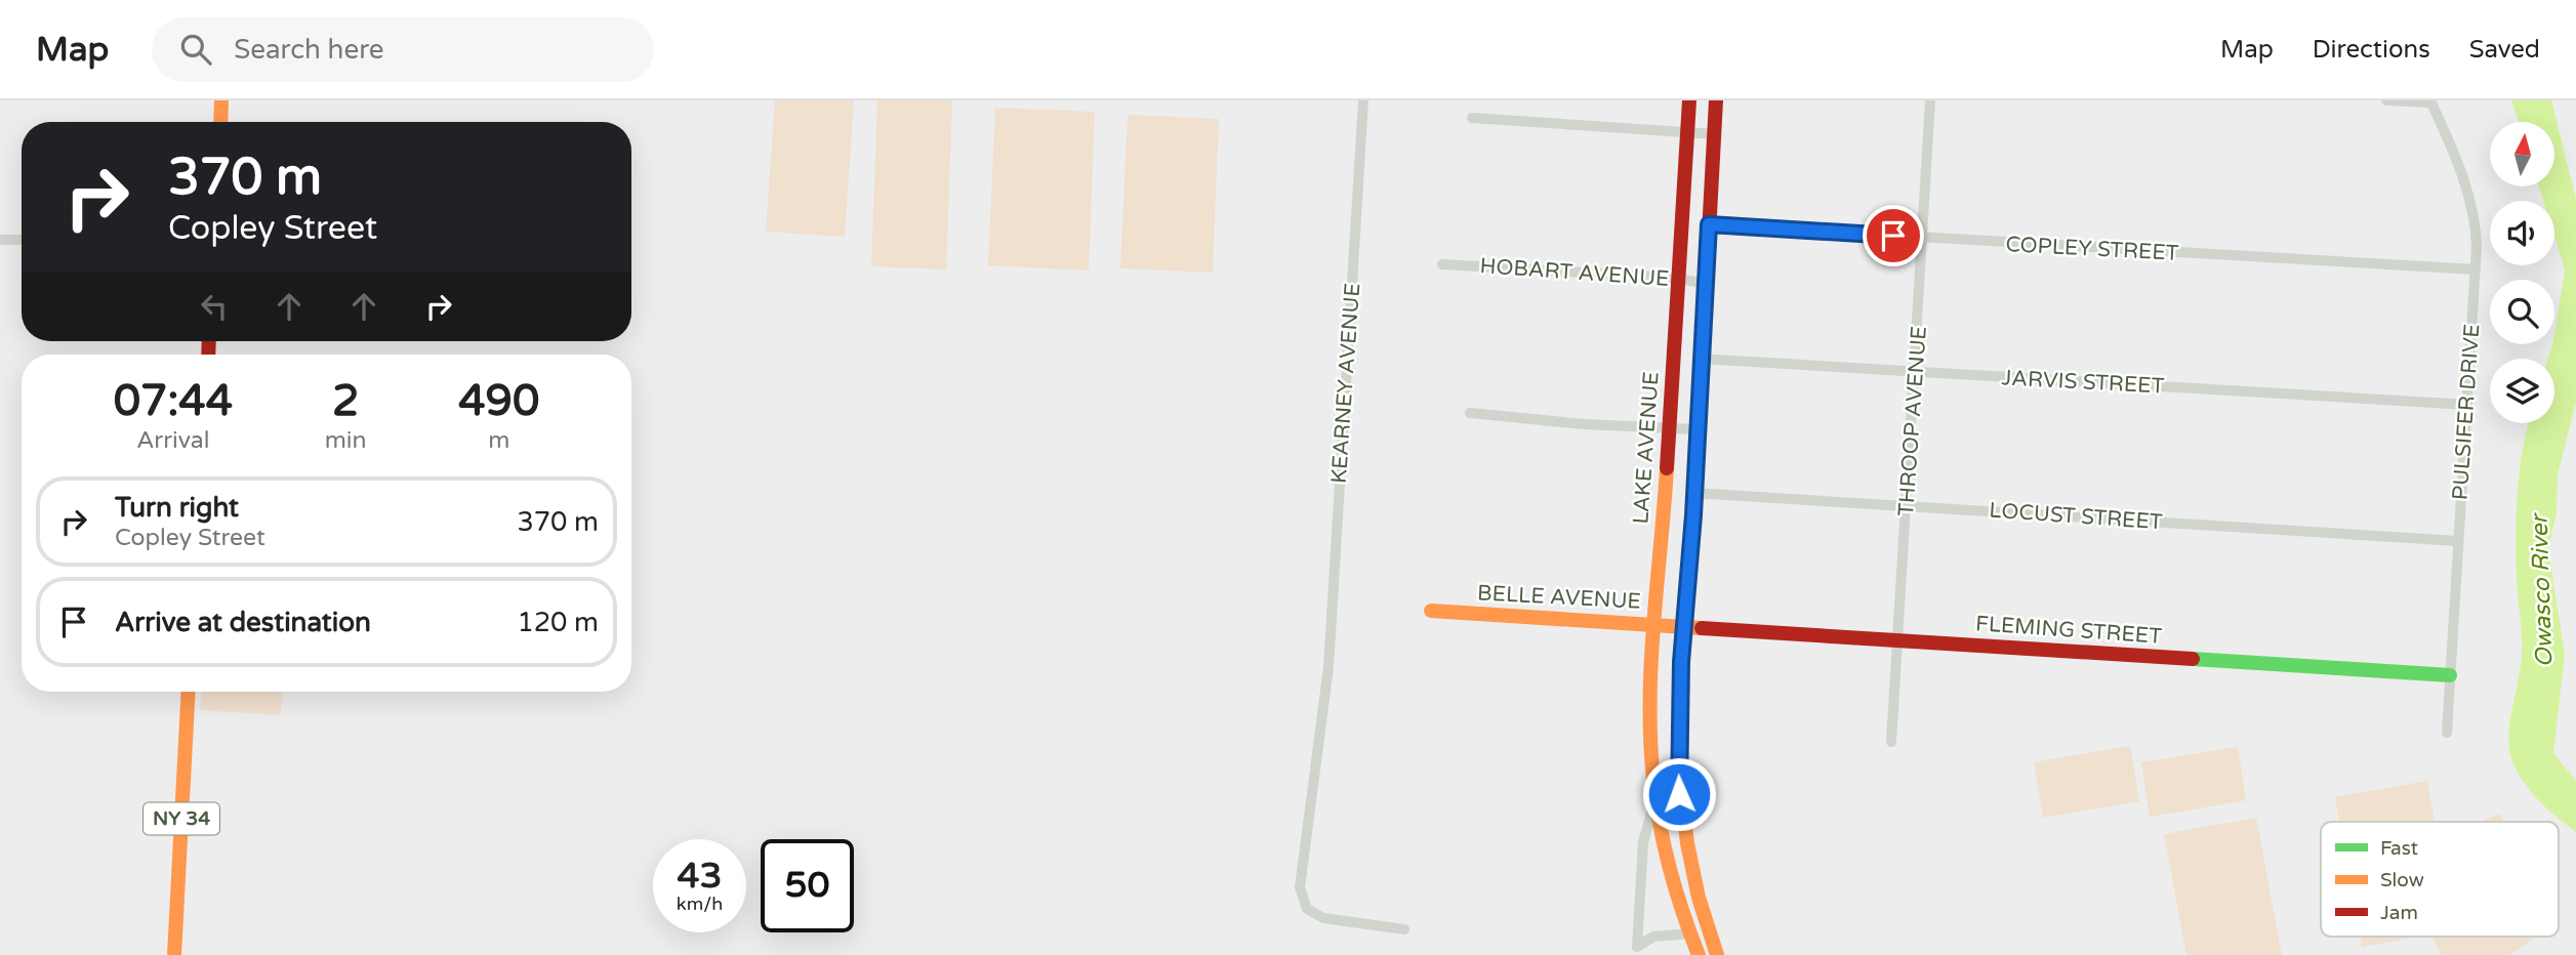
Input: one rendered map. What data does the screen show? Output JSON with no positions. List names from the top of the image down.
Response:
{
  "streets": {
    "main road": [
      "LAKE AVENUE",
      "BELLE AVENUE",
      "FLEMING STREET",
      "NY 34"
    ],
    "street": [
      "COPLEY STREET",
      "HOBART AVENUE",
      "JARVIS STREET",
      "KEARNEY AVENUE",
      "PULSIFER DRIVE",
      "THROOP AVENUE",
      "LOCUST STREET"
    ]
  },
  "crossings": [
    ["COPLEY STREET", "PULSIFER DRIVE"],
    ["COPLEY STREET", "THROOP AVENUE"],
    ["HOBART AVENUE", "LAKE AVENUE"],
    ["JARVIS STREET", "PULSIFER DRIVE"],
    ["JARVIS STREET", "THROOP AVENUE"],
    ["PULSIFER DRIVE", "LOCUST STREET"],
    ["PULSIFER DRIVE", "FLEMING STREET"],
    ["THROOP AVENUE", "LOCUST STREET"],
    ["THROOP AVENUE", "FLEMING STREET"],
    ["LAKE AVENUE", "BELLE AVENUE"],
    ["BELLE AVENUE", "FLEMING STREET"]
  ],
  "water": ["Owasco River"],
  "legend": ["Fast", "Slow", "Jam"],
  "north": "top",
  "page": {
    "header": "Map",
    "search": "Search here",
    "nav": ["Map", "Directions", "Saved"],
    "turn": ["370 m", "Copley Street"],
    "eta": [
      "07:44",
      "Arrival",
      "2",
      "min",
      "490",
      "m"
    ],
    "list": [
      {
        "name": "Turn right",
        "note": "Copley Street",
        "value": "370 m"
      },
      {
        "name": "Arrive at destination",
        "value": "120 m"
      }
    ],
    "speed": "43 km/h",
    "limit": "50"
  }
}
